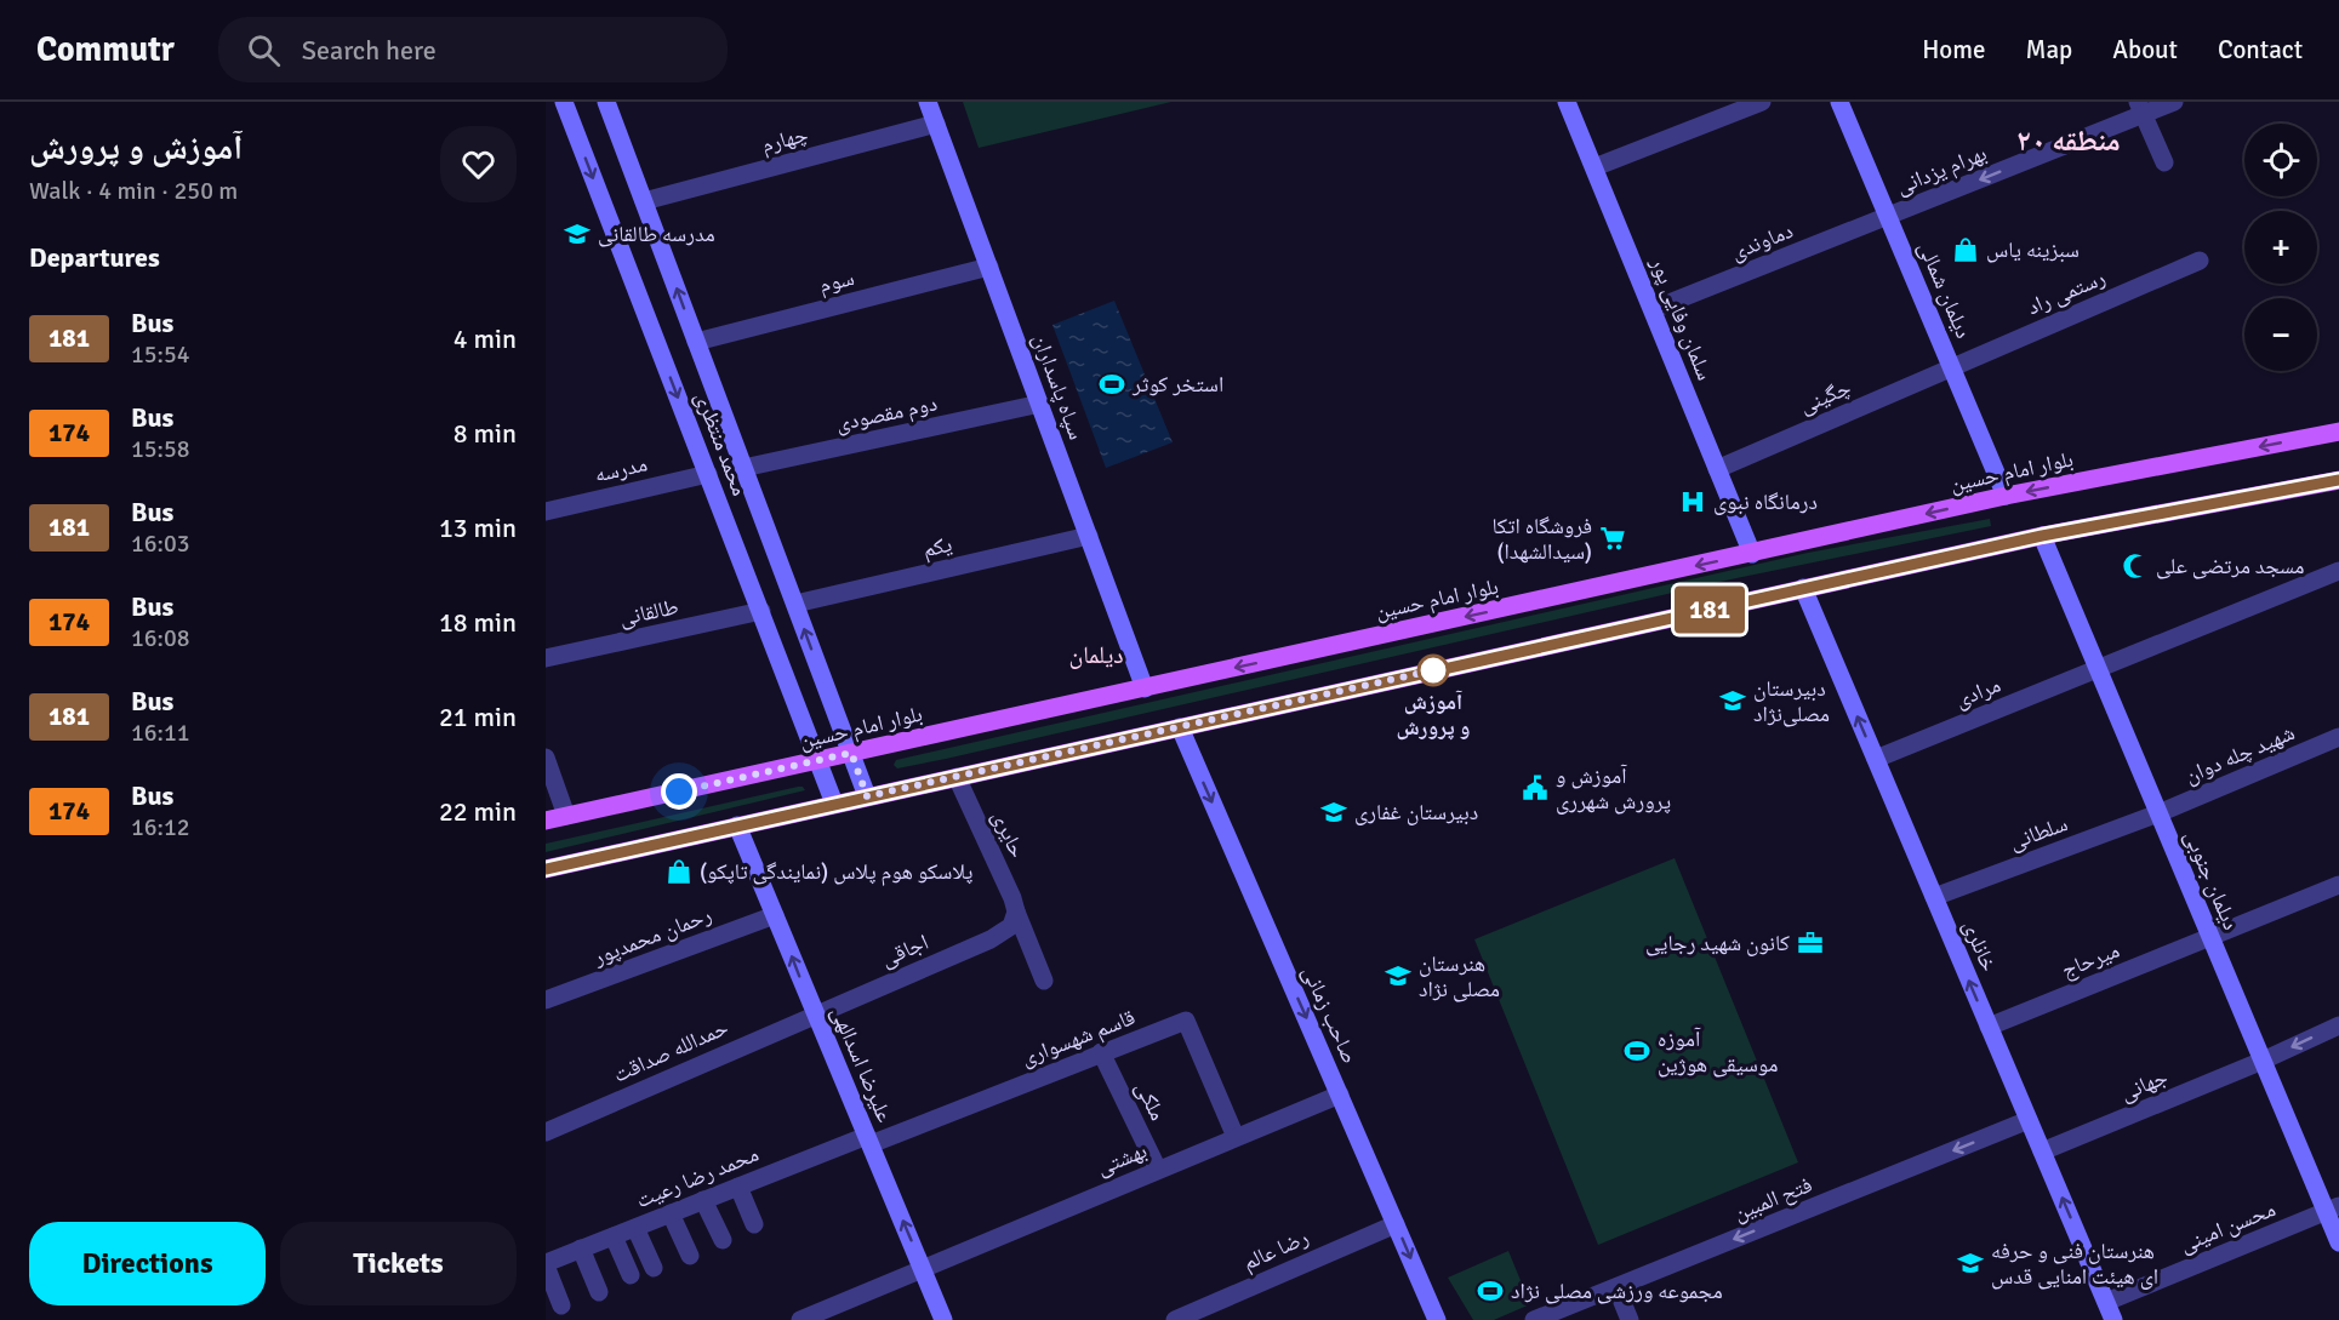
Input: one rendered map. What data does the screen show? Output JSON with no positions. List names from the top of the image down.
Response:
{
  "streets": {
    "main road": ["بلوار امام حسین"],
    "street": [
      "چهارم",
      "بهرام یزدانی",
      "دماوندی",
      "سوم",
      "دیلمان شمالی",
      "رستمی راد",
      "سلمان وفایی پور",
      "سپاه پاسداران",
      "چگینی",
      "دوم مقصودی",
      "محمد منتظری",
      "مدرسه",
      "یکم",
      "طالقانی",
      "مرادی",
      "شهید چله دوان",
      "سلطانی",
      "حایری",
      "دیلمان جنوبی",
      "رحمان محمدپور",
      "خانلری",
      "اجاقی",
      "میرحاج",
      "صاحب زمانی",
      "قاسم شهسواری",
      "حمدالله صداقت",
      "علیرضا اسدالهی",
      "جهانی",
      "ملکی",
      "بهشتی",
      "محمد رضا رعیت",
      "فتح المبین",
      "محسن امینی",
      "رضا عالم"
    ]
  },
  "crossings": [
    ["چهارم", "سپاه پاسداران"],
    ["چهارم", "محمد منتظری"],
    ["بهرام یزدانی", "دماوندی"],
    ["بهرام یزدانی", "دیلمان شمالی"],
    ["دماوندی", "دیلمان شمالی"],
    ["دماوندی", "سلمان وفایی پور"],
    ["سوم", "سپاه پاسداران"],
    ["سوم", "محمد منتظری"],
    ["دیلمان شمالی", "رستمی راد"],
    ["دیلمان شمالی", "چگینی"],
    ["دیلمان شمالی", "بلوار امام حسین"],
    ["رستمی راد", "چگینی"],
    ["سلمان وفایی پور", "چگینی"],
    ["سلمان وفایی پور", "بلوار امام حسین"],
    ["سپاه پاسداران", "دوم مقصودی"],
    ["سپاه پاسداران", "بلوار امام حسین"],
    ["سپاه پاسداران", "یکم"],
    ["دوم مقصودی", "محمد منتظری"],
    ["محمد منتظری", "مدرسه"],
    ["محمد منتظری", "بلوار امام حسین"],
    ["محمد منتظری", "یکم"],
    ["محمد منتظری", "طالقانی"],
    ["مرادی", "دیلمان جنوبی"],
    ["مرادی", "خانلری"],
    ["شهید چله دوان", "سلطانی"],
    ["شهید چله دوان", "دیلمان جنوبی"],
    ["سلطانی", "دیلمان جنوبی"],
    ["سلطانی", "خانلری"],
    ["حایری", "اجاقی"],
    ["دیلمان جنوبی", "میرحاج"],
    ["دیلمان جنوبی", "جهانی"],
    ["دیلمان جنوبی", "محسن امینی"],
    ["رحمان محمدپور", "علیرضا اسدالهی"],
    ["خانلری", "میرحاج"],
    ["خانلری", "جهانی"],
    ["خانلری", "فتح المبین"],
    ["خانلری", "محسن امینی"],
    ["اجاقی", "حمدالله صداقت"],
    ["اجاقی", "علیرضا اسدالهی"],
    ["صاحب زمانی", "بهشتی"],
    ["صاحب زمانی", "رضا عالم"],
    ["قاسم شهسواری", "علیرضا اسدالهی"],
    ["قاسم شهسواری", "ملکی"],
    ["قاسم شهسواری", "بهشتی"],
    ["قاسم شهسواری", "محمد رضا رعیت"],
    ["حمدالله صداقت", "علیرضا اسدالهی"],
    ["علیرضا اسدالهی", "بهشتی"],
    ["علیرضا اسدالهی", "محمد رضا رعیت"],
    ["ملکی", "بهشتی"]
  ],
  "one_way": [
    "بهرام یزدانی",
    "خانلری",
    "صاحب زمانی",
    "علیرضا اسدالهی",
    "فتح المبین"
  ],
  "districts": ["منطقه ۲۰", "دیلمان"],
  "places": {
    "school or university": [
      "مدرسه طالقانی",
      "دبیرستان مصلی‌نژاد",
      "دبیرستان غفاری",
      "هنرستان مصلی نژاد",
      "هنرستان فنی و حرفه ای هیئت امنایی قدس"
    ],
    "shop": ["سبزینه یاس", "پلاسکو هوم پلاس (نمایندگی تاپکو)"],
    "sports": ["استخر کوثر", "آموزه موسیقی هوژین", "مجموعه ورزشی مصلی نژاد"],
    "hospital": ["درمانگاه نبوی"],
    "supermarket": ["فروشگاه اتکا (سیدالشهدا)"],
    "mosque": ["مسجد مرتضی علی"],
    "other": ["آموزش و پرورش"],
    "public building": ["آموزش و پرورش شهرری"],
    "office": ["کانون شهید رجایی"]
  },
  "lines": ["bus line 181"],
  "page": {
    "header": "Commutr",
    "search": "Search here",
    "nav": [
      "Home",
      "Map",
      "About",
      "Contact"
    ],
    "heading": [
      ["آموزش و پرورش", "Walk · 4 min · 250 m"],
      "Departures"
    ],
    "on_map": "181",
    "map_buttons": ["+", "−"],
    "list": [
      {
        "mark": "181",
        "name": "Bus",
        "note": "15:54",
        "value": "4 min"
      },
      {
        "mark": "174",
        "name": "Bus",
        "note": "15:58",
        "value": "8 min"
      },
      {
        "mark": "181",
        "name": "Bus",
        "note": "16:03",
        "value": "13 min"
      },
      {
        "mark": "174",
        "name": "Bus",
        "note": "16:08",
        "value": "18 min"
      },
      {
        "mark": "181",
        "name": "Bus",
        "note": "16:11",
        "value": "21 min"
      },
      {
        "mark": "174",
        "name": "Bus",
        "note": "16:12",
        "value": "22 min"
      }
    ],
    "buttons": ["Directions", "Tickets"]
  }
}
